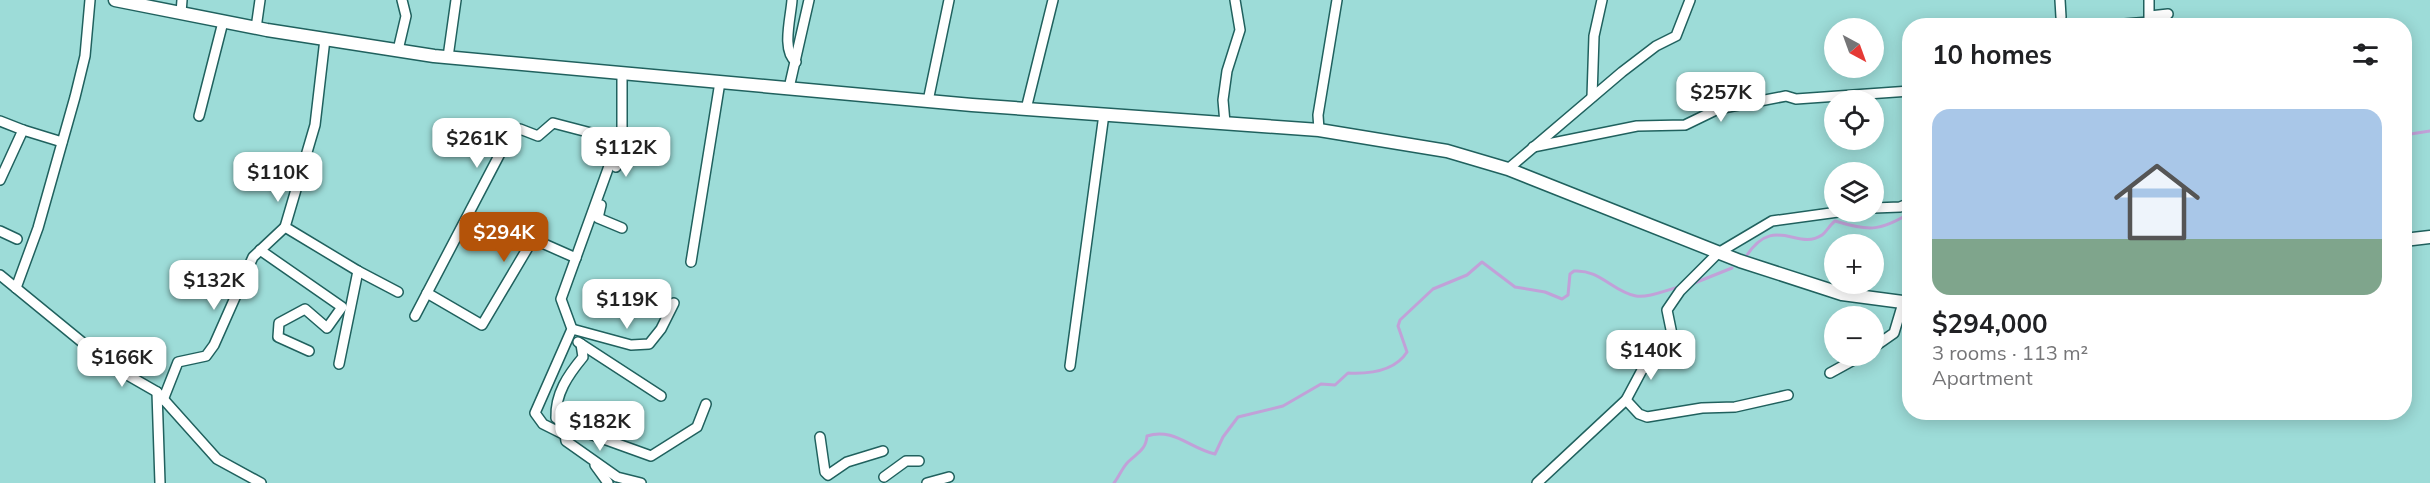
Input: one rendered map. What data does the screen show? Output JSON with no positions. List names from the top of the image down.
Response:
{
  "north": "bottom right",
  "page": {
    "map_buttons": ["+", "−"],
    "heading": "10 homes",
    "price": [
      "$257K",
      "$261K",
      "$112K",
      "$110K",
      "$294K",
      "$132K",
      "$119K",
      "$140K",
      "$166K",
      "$182K"
    ],
    "list": [
      {
        "name": "$294,000",
        "note": "3 rooms · 113 m² · Apartment"
      }
    ]
  }
}
